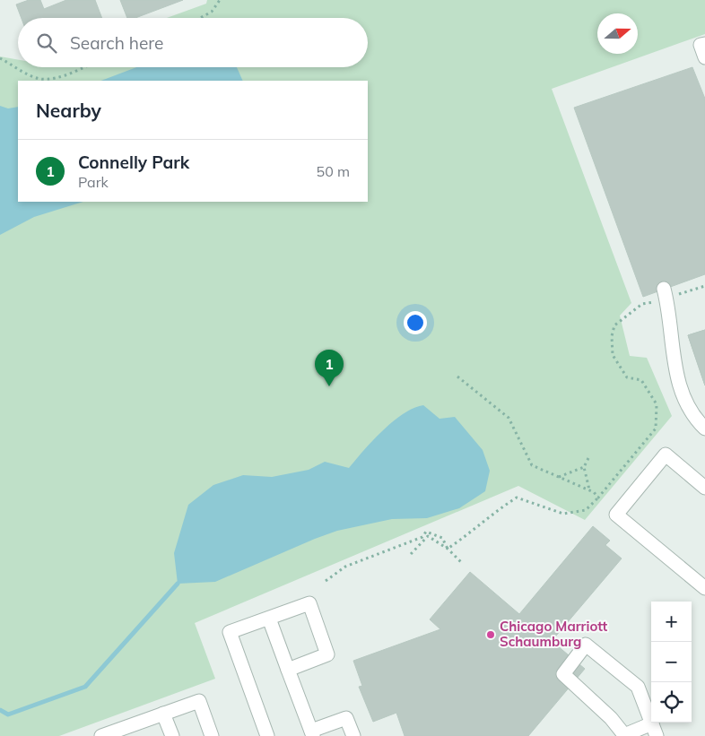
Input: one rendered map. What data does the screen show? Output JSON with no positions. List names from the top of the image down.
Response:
{
  "places": ["Chicago Marriott Schaumburg"],
  "north": "right",
  "page": {
    "search": "Search here",
    "heading": "Nearby",
    "list": [
      {
        "mark": "1",
        "name": "Connelly Park",
        "note": "Park",
        "value": "50 m"
      }
    ],
    "pins": "1",
    "map_buttons": ["+", "−"]
  }
}
